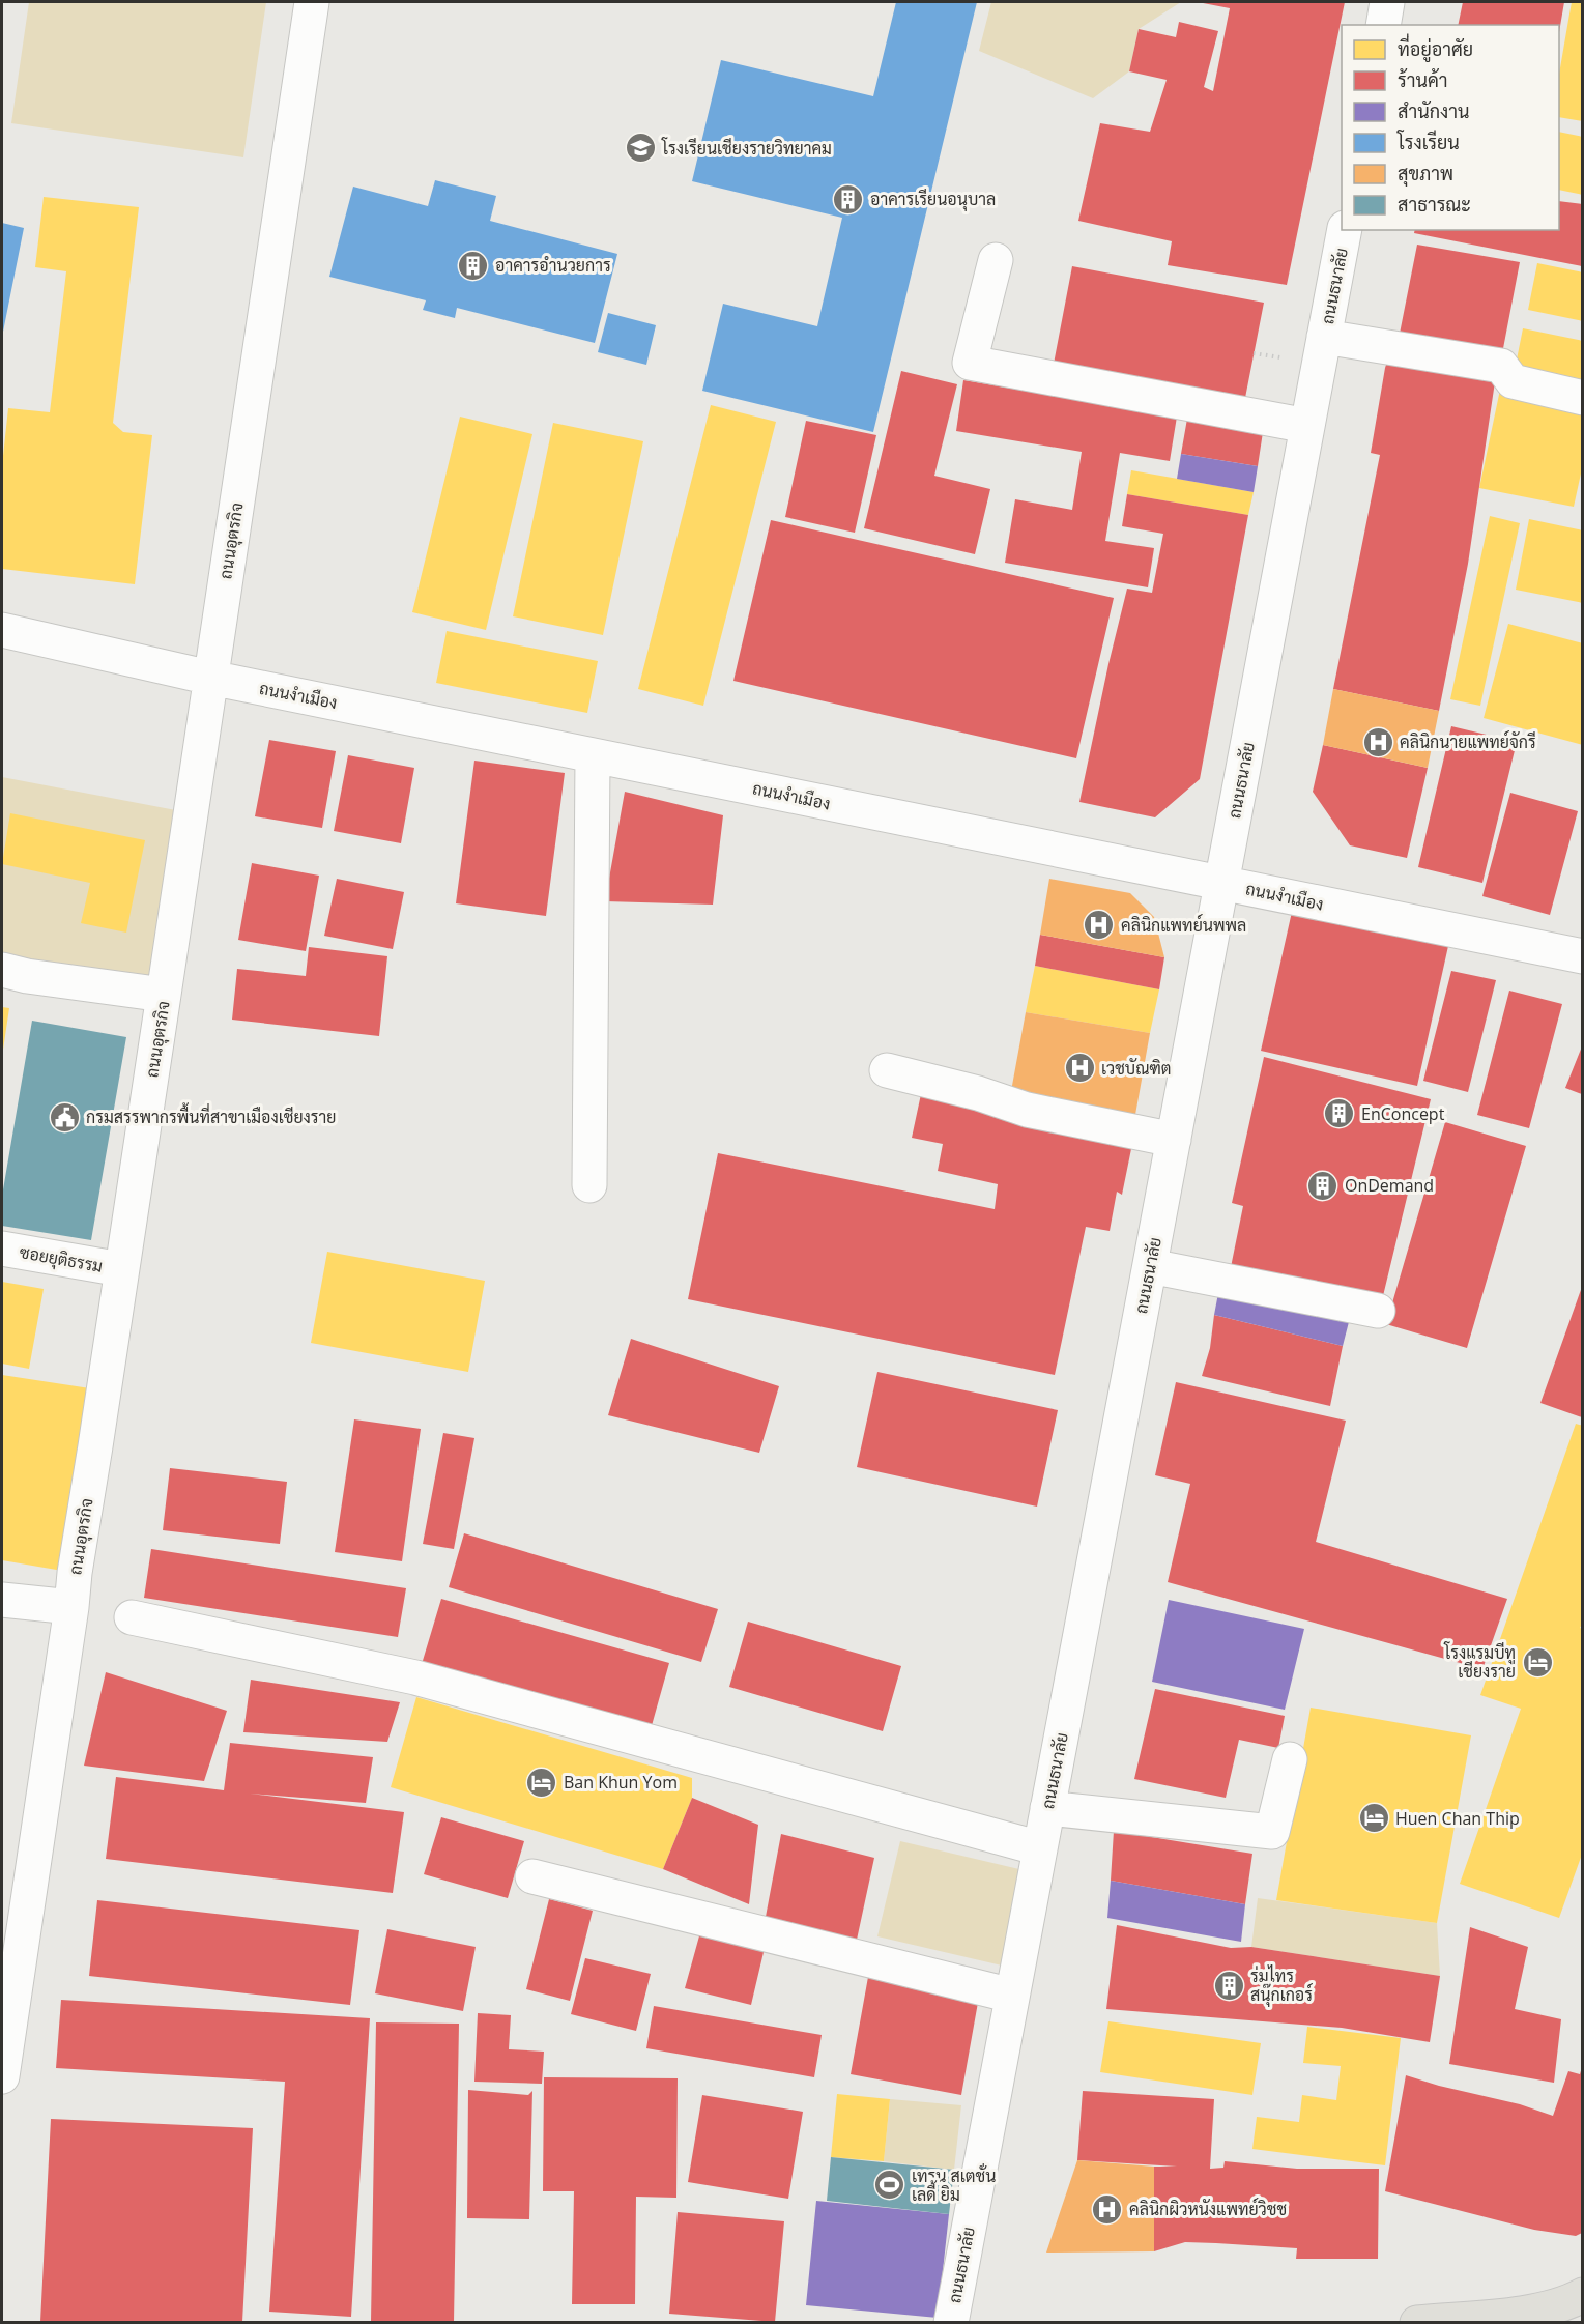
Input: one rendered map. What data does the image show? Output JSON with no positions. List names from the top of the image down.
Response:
{
  "streets": {
    "street": [
      "ถนนธนาลัย",
      "ถนนอุตรกิจ",
      "ถนนงำเมือง",
      "ซอยยุติธรรม"
    ]
  },
  "crossings": [
    ["ถนนธนาลัย", "ถนนงำเมือง"],
    ["ถนนอุตรกิจ", "ถนนงำเมือง"],
    ["ถนนอุตรกิจ", "ซอยยุติธรรม"]
  ],
  "places": {
    "school or university": ["โรงเรียนเชียงรายวิทยาคม"],
    "building": [
      "อาคารเรียนอนุบาล",
      "อาคารอำนวยการ",
      "EnConcept",
      "OnDemand",
      "ร่มไทร สนุ๊กเกอร์"
    ],
    "hospital": [
      "คลินิกนายแพทย์จักรี",
      "คลินิกแพทย์นพพล",
      "เวชบัณฑิต",
      "คลินิกผิวหนังแพทย์วิชช"
    ],
    "public building": ["กรมสรรพากรพื้นที่สาขาเมืองเชียงราย"],
    "hotel": ["โรงแรมบีทู เชียงราย", "Ban Khun Yom", "Huen Chan Thip"],
    "sports": ["เทรน สเตชั่น เลดี้ ยิม"]
  },
  "legend": [
    "ที่อยู่อาศัย",
    "ร้านค้า",
    "สำนักงาน",
    "โรงเรียน",
    "สุขภาพ",
    "สาธารณะ"
  ]
}
